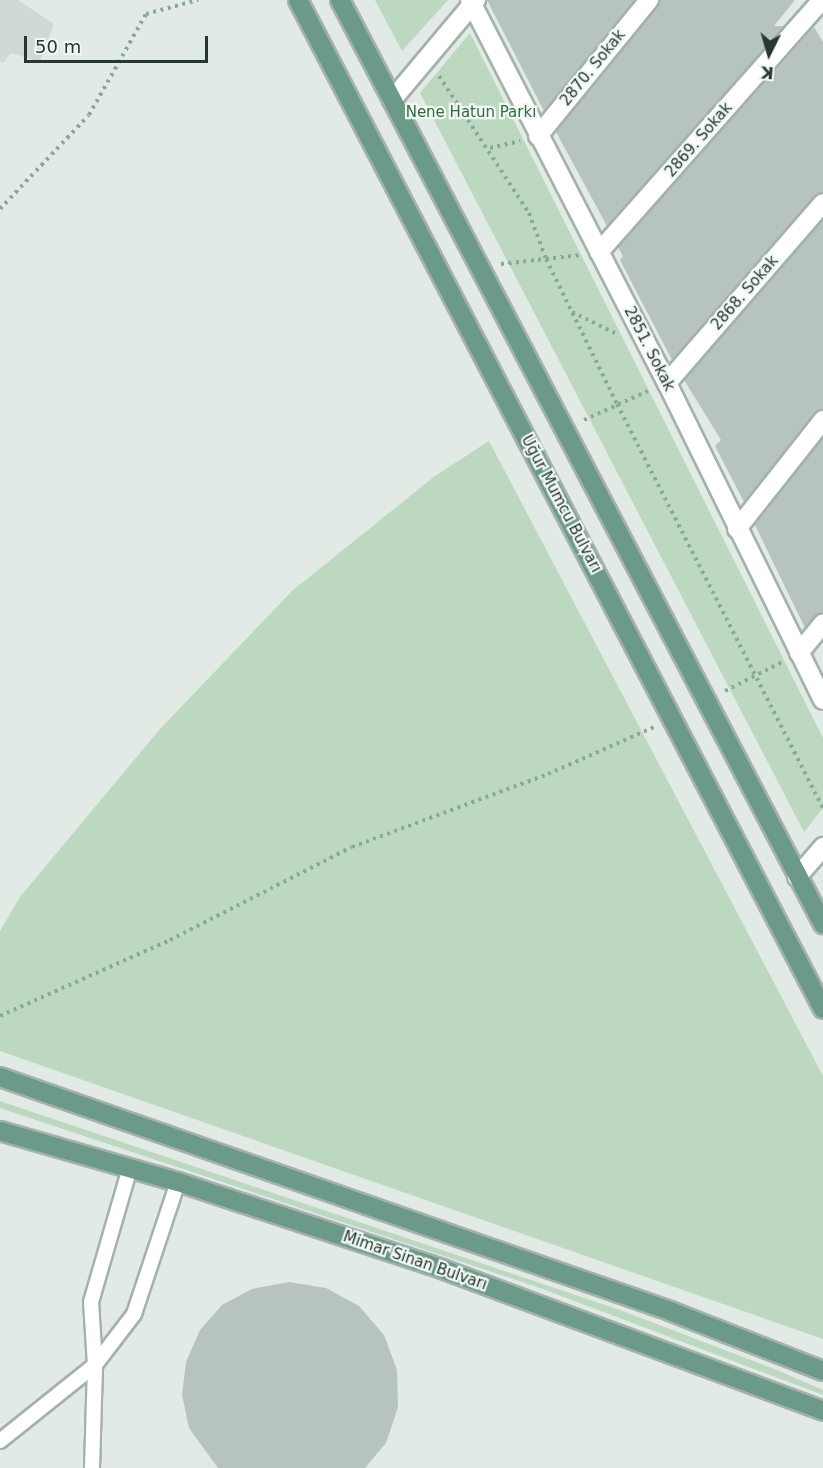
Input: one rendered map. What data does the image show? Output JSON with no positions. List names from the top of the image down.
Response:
{
  "streets": {
    "main road": ["Uğur Mumcu Bulvarı", "Mimar Sinan Bulvarı"],
    "street": [
      "2870. Sokak",
      "2869. Sokak",
      "2868. Sokak",
      "2851. Sokak"
    ]
  },
  "crossings": [
    ["2870. Sokak", "2851. Sokak"],
    ["2869. Sokak", "2851. Sokak"],
    ["2868. Sokak", "2851. Sokak"]
  ],
  "parks": ["Nene Hatun Parkı"],
  "scale_bar": "50 m",
  "north": "bottom"
}
